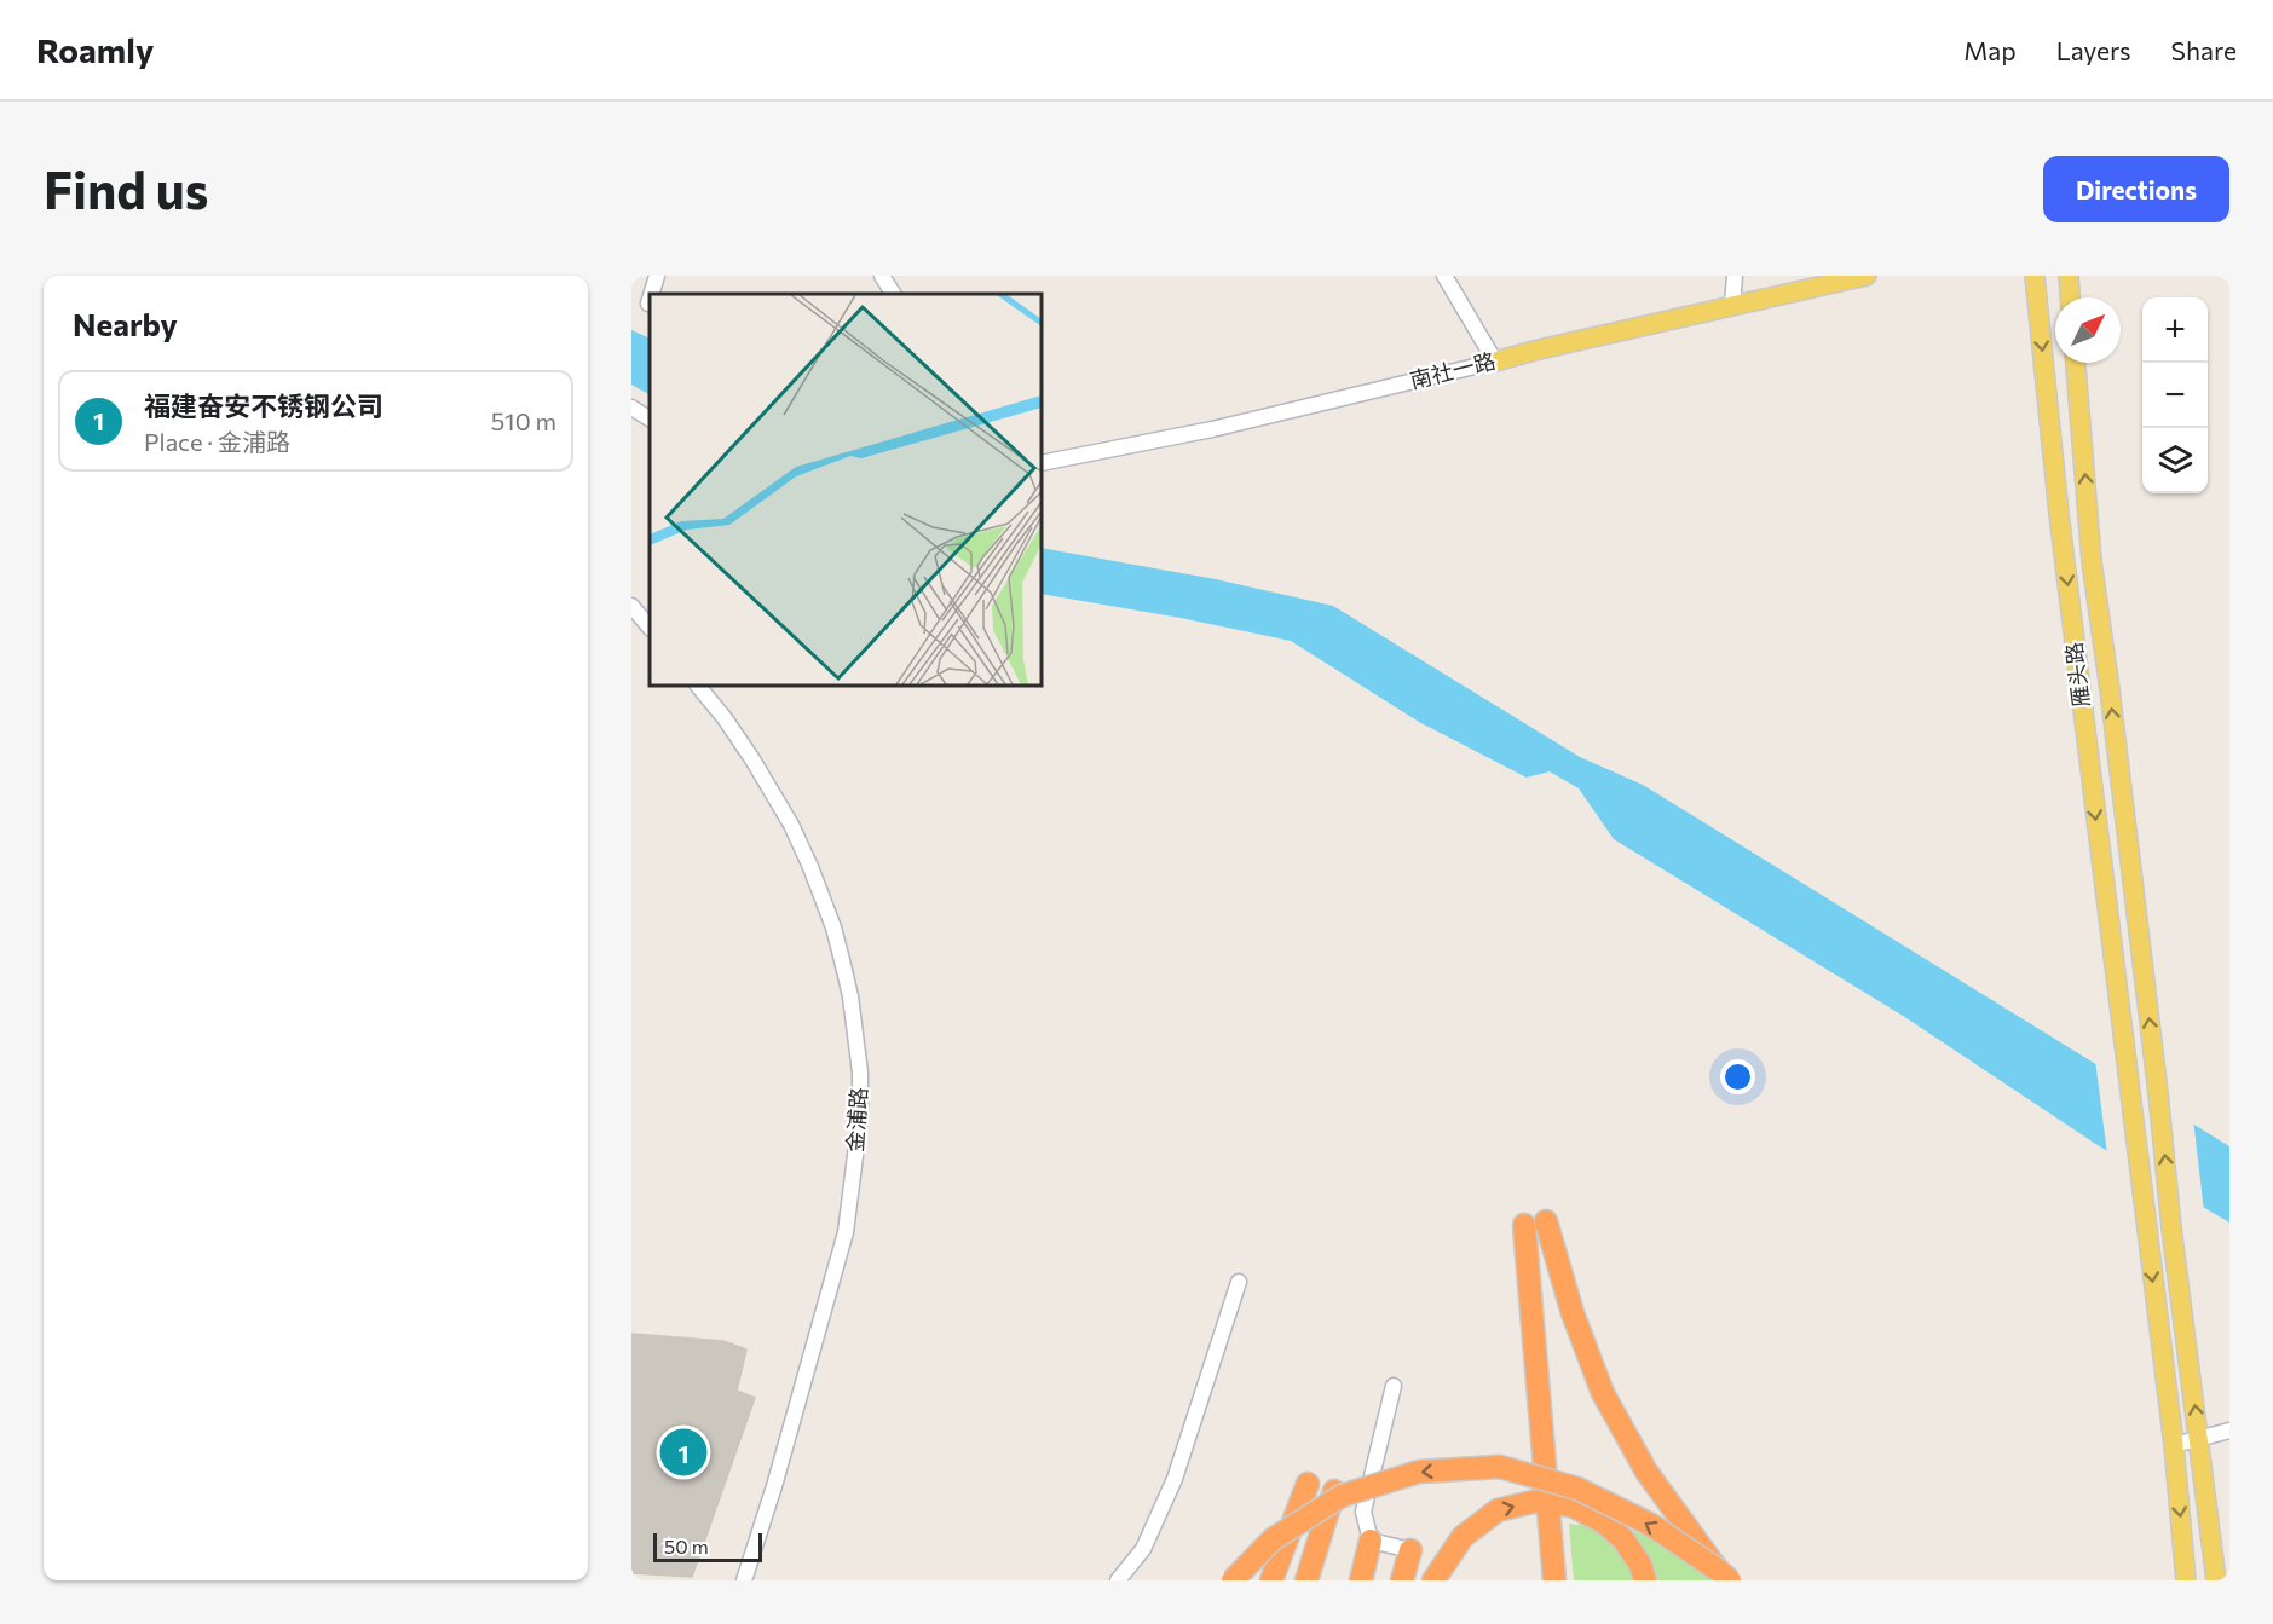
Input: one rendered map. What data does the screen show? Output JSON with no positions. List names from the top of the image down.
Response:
{
  "streets": {
    "main road": ["南社一路", "雁头路"],
    "street": ["金浦路"]
  },
  "scale_bar": "50 m",
  "north": "top right",
  "page": {
    "header": "Roamly",
    "nav": ["Map", "Layers", "Share"],
    "buttons": "Directions",
    "title": "Find us",
    "heading": "Nearby",
    "map_buttons": ["+", "−"],
    "list": [
      {
        "mark": "1",
        "name": "福建奋安不锈钢公司",
        "note": "Place · 金浦路",
        "value": "510 m"
      }
    ],
    "pins": "1",
    "scale": "50 m"
  }
}
